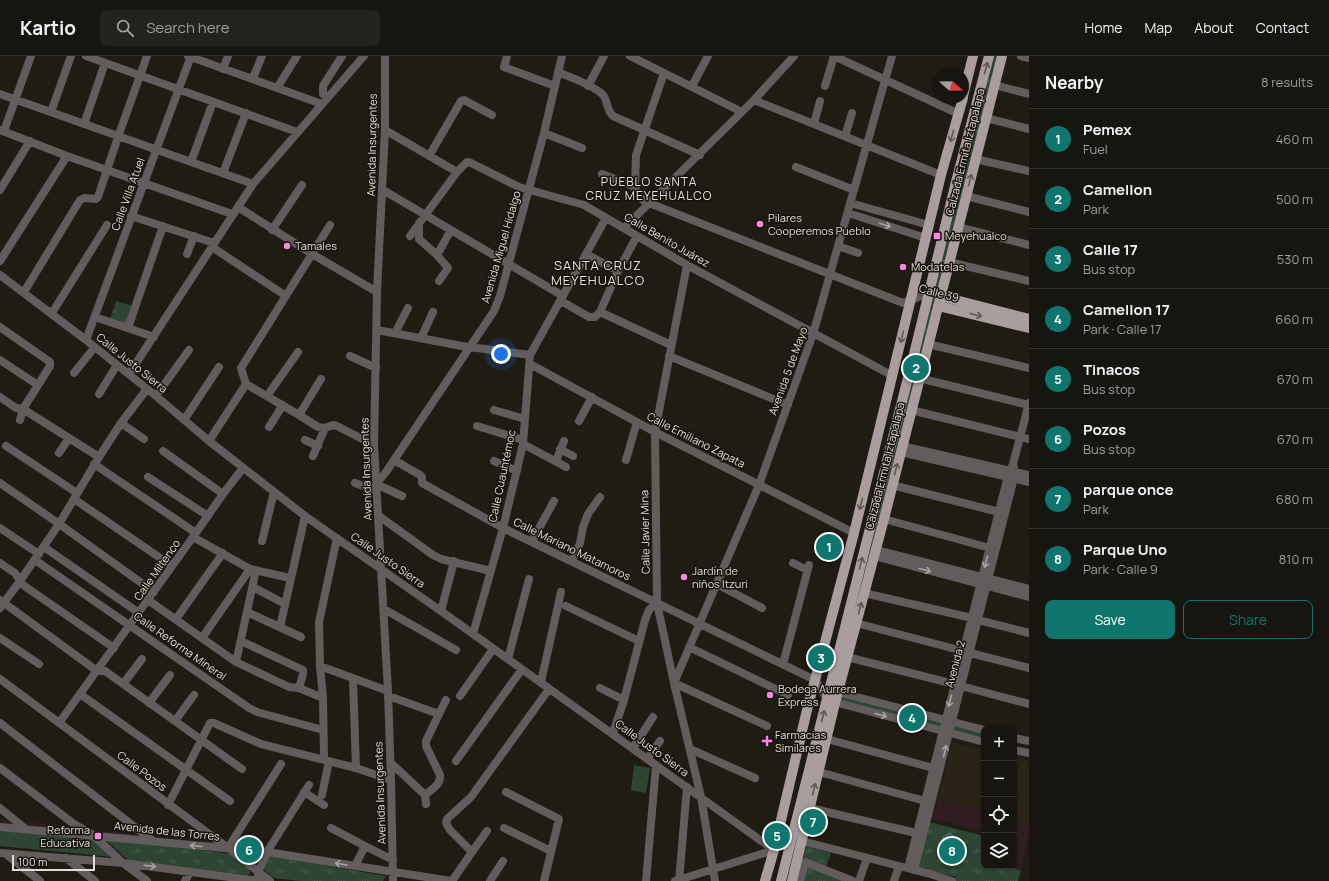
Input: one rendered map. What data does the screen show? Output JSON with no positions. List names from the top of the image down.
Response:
{
  "streets": {
    "main road": ["Calzada Ermita Iztapalapa", "Calle 39"],
    "street": [
      "Avenida Insurgentes",
      "Calle Villa Atuel",
      "Calle Benito Juárez",
      "Avenida Miguel Hidalgo",
      "Calle Justo Sierra",
      "Avenida 5 de Mayo",
      "Calle Emiliano Zapata",
      "Calle Cuauhtémoc",
      "Calle Javier Mina",
      "Calle Mariano Matamoros",
      "Calle Miltenco",
      "Calle Reforma Mineral",
      "Avenida 2",
      "Calle Pozos",
      "Avenida de las Torres"
    ]
  },
  "crossings": [
    ["Avenida Insurgentes", "Avenida Miguel Hidalgo"],
    ["Avenida Insurgentes", "Calle Justo Sierra"],
    ["Avenida Insurgentes", "Avenida de las Torres"],
    ["Calzada Ermita Iztapalapa", "Calle Benito Juárez"],
    ["Calzada Ermita Iztapalapa", "Calle 39"],
    ["Calzada Ermita Iztapalapa", "Calle Justo Sierra"],
    ["Calzada Ermita Iztapalapa", "Calle Emiliano Zapata"],
    ["Calzada Ermita Iztapalapa", "Calle Mariano Matamoros"],
    ["Calle Villa Atuel", "Calle Justo Sierra"],
    ["Calle Benito Juárez", "Avenida Miguel Hidalgo"],
    ["Calle Benito Juárez", "Avenida 5 de Mayo"],
    ["Calle Benito Juárez", "Calle Cuauhtémoc"],
    ["Calle Benito Juárez", "Calle Javier Mina"],
    ["Avenida Miguel Hidalgo", "Calle Mariano Matamoros"],
    ["Calle 39", "Avenida 5 de Mayo"],
    ["Calle Justo Sierra", "Calle Cuauhtémoc"],
    ["Calle Justo Sierra", "Calle Javier Mina"],
    ["Calle Justo Sierra", "Calle Miltenco"],
    ["Avenida 5 de Mayo", "Calle Emiliano Zapata"],
    ["Avenida 5 de Mayo", "Calle Javier Mina"],
    ["Avenida 5 de Mayo", "Calle Mariano Matamoros"],
    ["Calle Emiliano Zapata", "Calle Cuauhtémoc"],
    ["Calle Emiliano Zapata", "Calle Javier Mina"],
    ["Calle Cuauhtémoc", "Calle Mariano Matamoros"],
    ["Calle Javier Mina", "Calle Mariano Matamoros"],
    ["Calle Miltenco", "Calle Reforma Mineral"],
    ["Calle Miltenco", "Calle Pozos"],
    ["Calle Pozos", "Avenida de las Torres"]
  ],
  "districts": ["PUEBLO SANTA CRUZ MEYEHUALCO", "SANTA CRUZ MEYEHUALCO"],
  "places": {
    "other": [
      "Pilares Cooperemos Pueblo",
      "Tamales",
      "Modatelas",
      "Jardín de niños Itzuri",
      "Bodega Aurrera Express"
    ],
    "transit": ["Meyehualco", "Reforma Educativa"],
    "health": ["Farmacias Similares"]
  },
  "scale_bar": "100 m",
  "north": "right",
  "page": {
    "header": "Kartio",
    "search": "Search here",
    "nav": [
      "Home",
      "Map",
      "About",
      "Contact"
    ],
    "heading": ["Nearby", "8 results"],
    "list": [
      {
        "mark": "1",
        "name": "Pemex",
        "note": "Fuel",
        "value": "460 m"
      },
      {
        "mark": "2",
        "name": "Camellon",
        "note": "Park",
        "value": "500 m"
      },
      {
        "mark": "3",
        "name": "Calle 17",
        "note": "Bus stop",
        "value": "530 m"
      },
      {
        "mark": "4",
        "name": "Camellon 17",
        "note": "Park · Calle 17",
        "value": "660 m"
      },
      {
        "mark": "5",
        "name": "Tinacos",
        "note": "Bus stop",
        "value": "670 m"
      },
      {
        "mark": "6",
        "name": "Pozos",
        "note": "Bus stop",
        "value": "670 m"
      },
      {
        "mark": "7",
        "name": "parque once",
        "note": "Park",
        "value": "680 m"
      },
      {
        "mark": "8",
        "name": "Parque Uno",
        "note": "Park · Calle 9",
        "value": "810 m"
      }
    ],
    "pins": [
      "2",
      "1",
      "3",
      "4",
      "7",
      "5",
      "6",
      "8"
    ],
    "buttons": ["Save", "Share"],
    "map_buttons": ["+", "−"],
    "scale": "100 m"
  }
}
